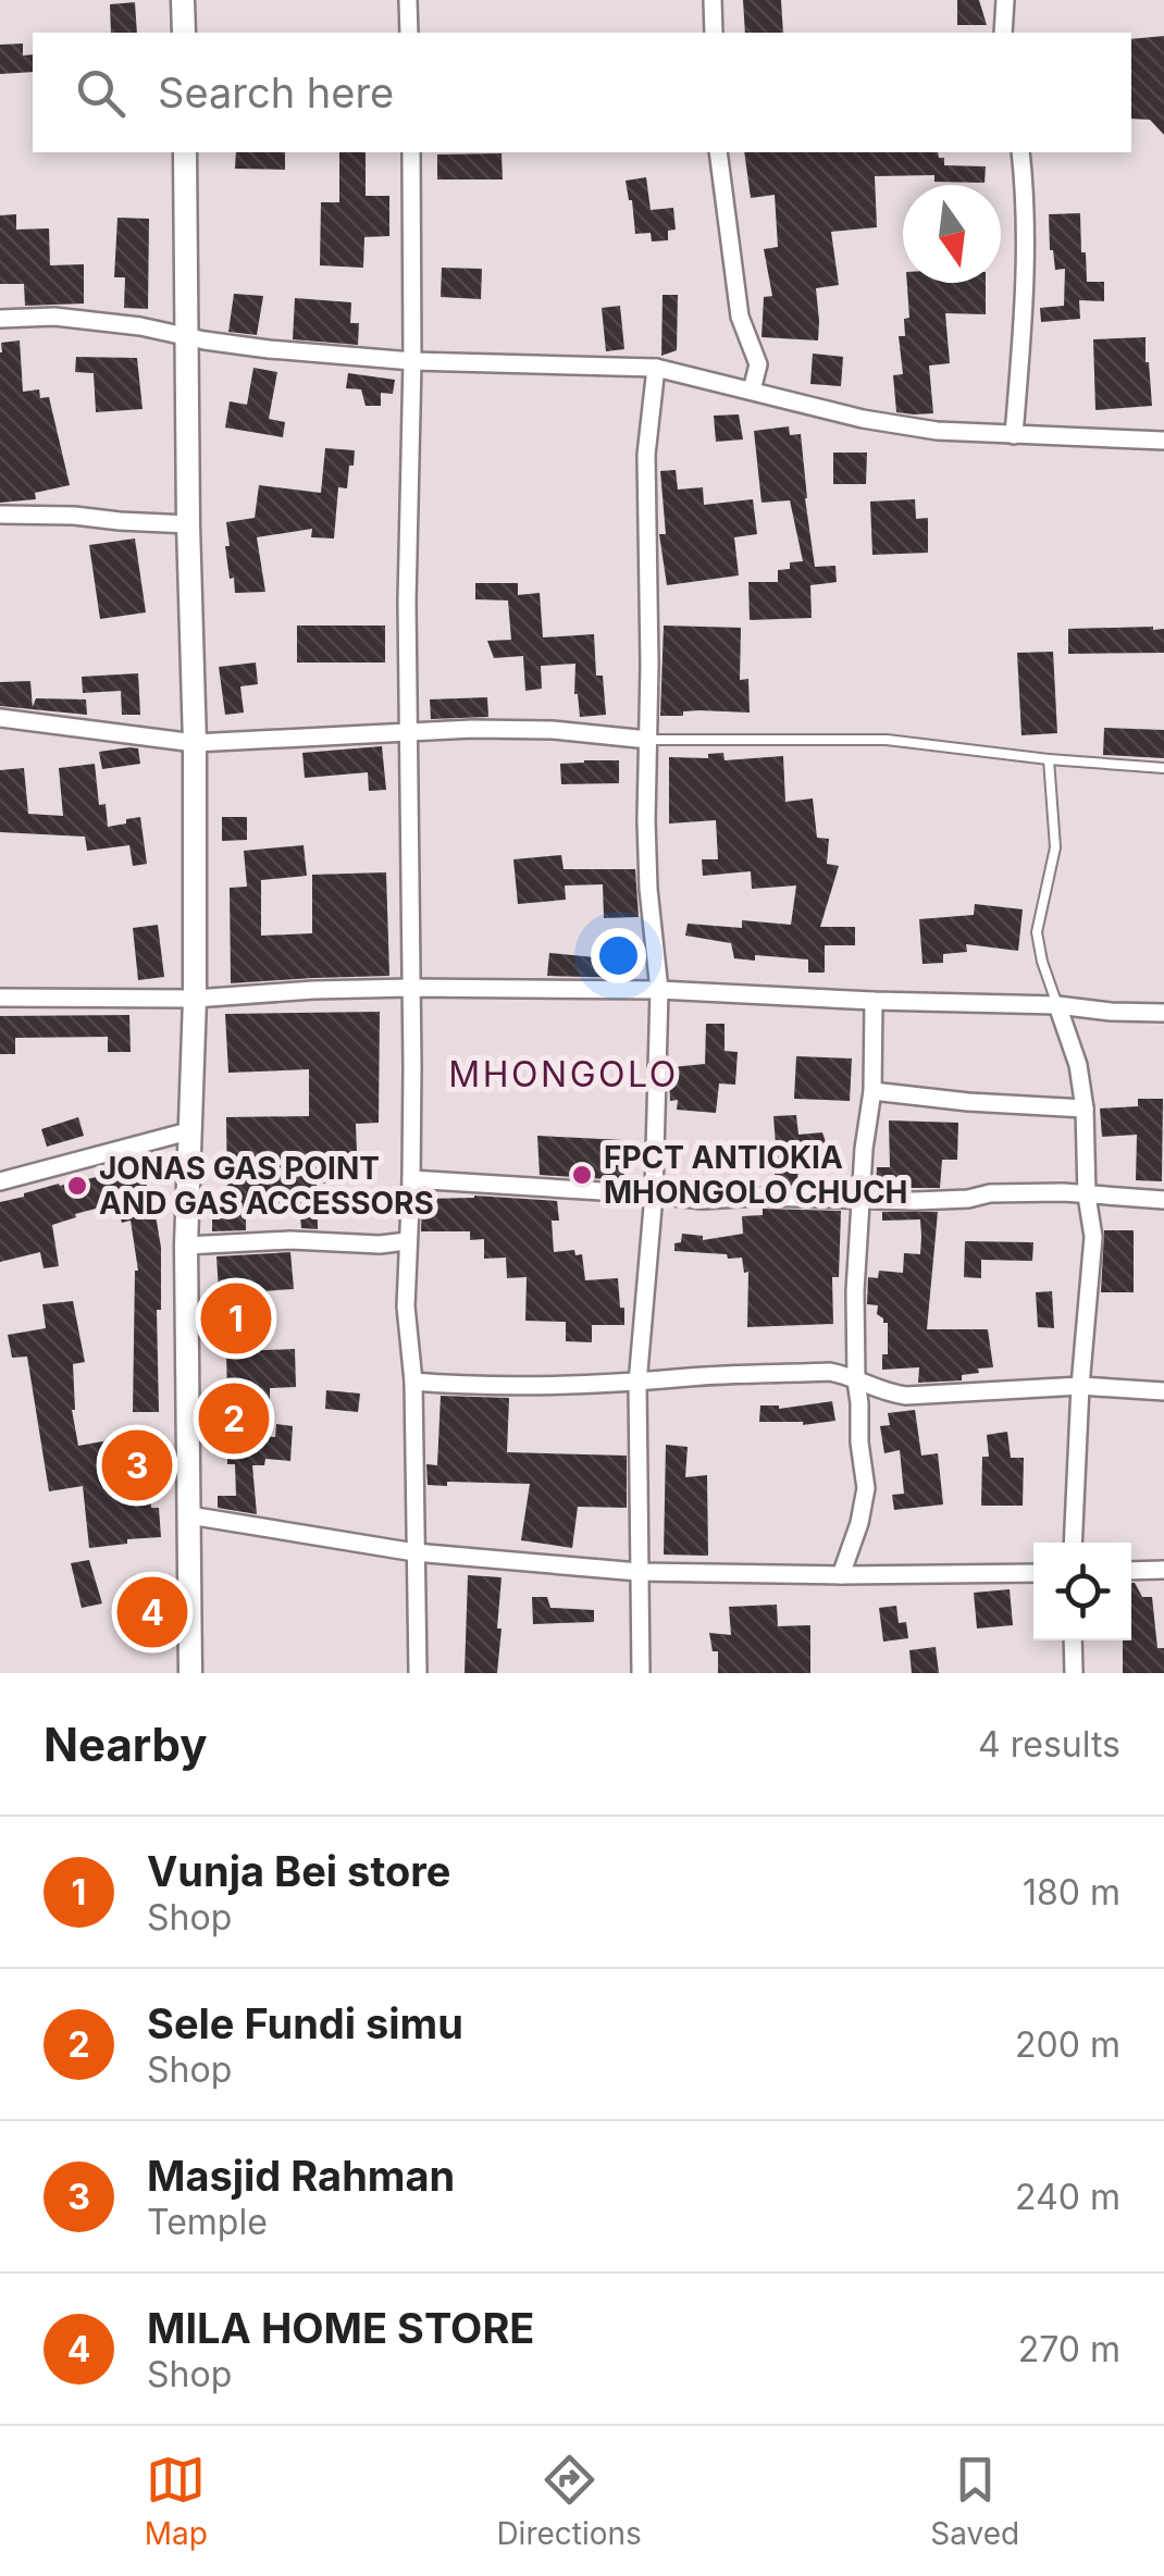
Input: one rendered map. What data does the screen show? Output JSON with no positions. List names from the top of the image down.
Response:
{
  "districts": ["MHONGOLO"],
  "places": ["FPCT ANTIOKIA MHONGOLO CHUCH", "JONAS GAS POINT AND GAS ACCESSORS"],
  "north": "bottom",
  "page": {
    "search": "Search here",
    "pins": [
      "1",
      "2",
      "3",
      "4"
    ],
    "heading": ["Nearby", "4 results"],
    "list": [
      {
        "mark": "1",
        "name": "Vunja Bei store",
        "note": "Shop",
        "value": "180 m"
      },
      {
        "mark": "2",
        "name": "Sele Fundi simu",
        "note": "Shop",
        "value": "200 m"
      },
      {
        "mark": "3",
        "name": "Masjid Rahman",
        "note": "Temple",
        "value": "240 m"
      },
      {
        "mark": "4",
        "name": "MILA HOME STORE",
        "note": "Shop",
        "value": "270 m"
      }
    ],
    "nav": ["Map", "Directions", "Saved"]
  }
}
